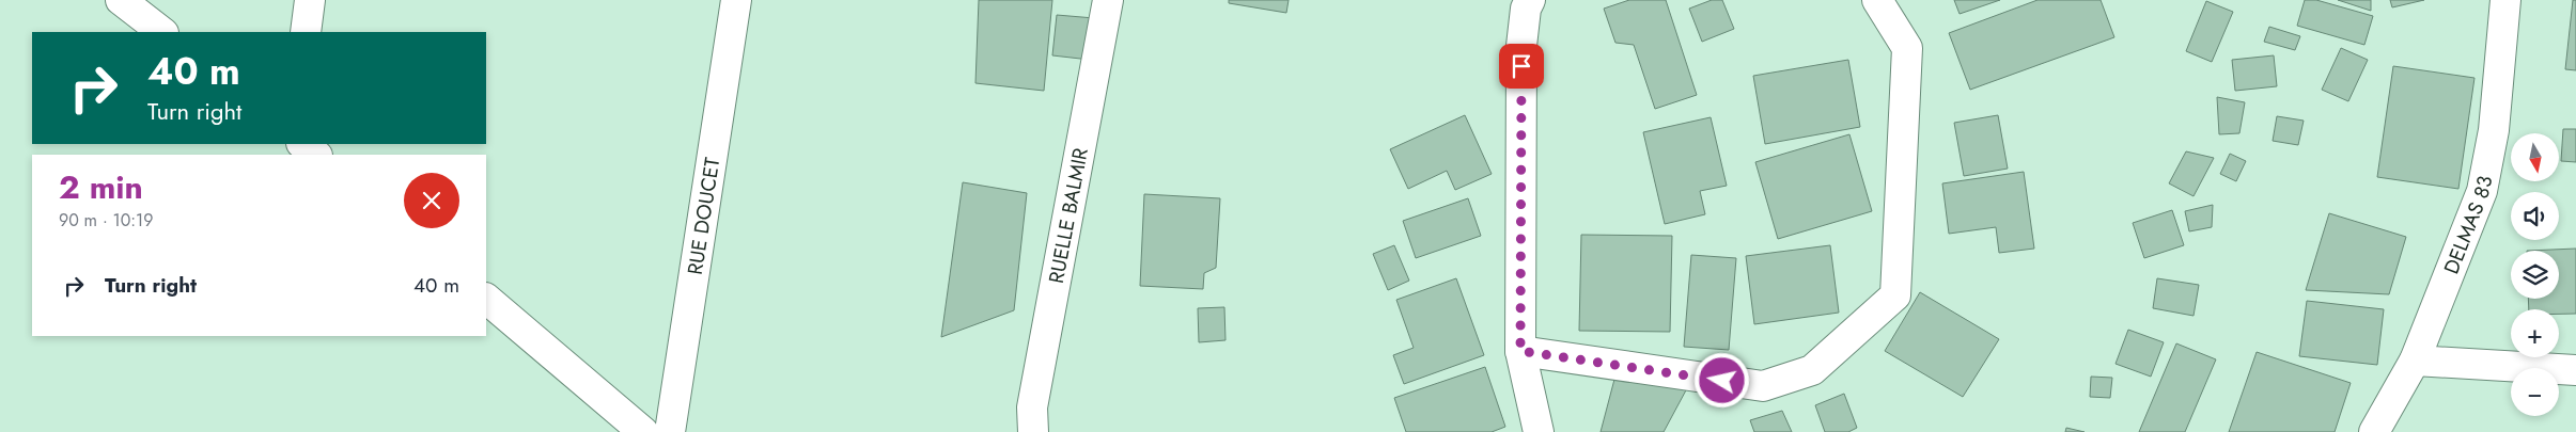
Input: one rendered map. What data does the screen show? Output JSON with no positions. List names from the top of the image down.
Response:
{
  "streets": {
    "street": ["RUE DOUCET", "RUELLE BALMIR", "DELMAS 83"]
  },
  "north": "bottom",
  "page": {
    "turn": ["40 m", "Turn right"],
    "map_buttons": ["+", "−"],
    "heading": ["2 min", "90 m · 10:19"],
    "list": [
      {
        "name": "Turn right",
        "value": "40 m"
      }
    ]
  }
}
